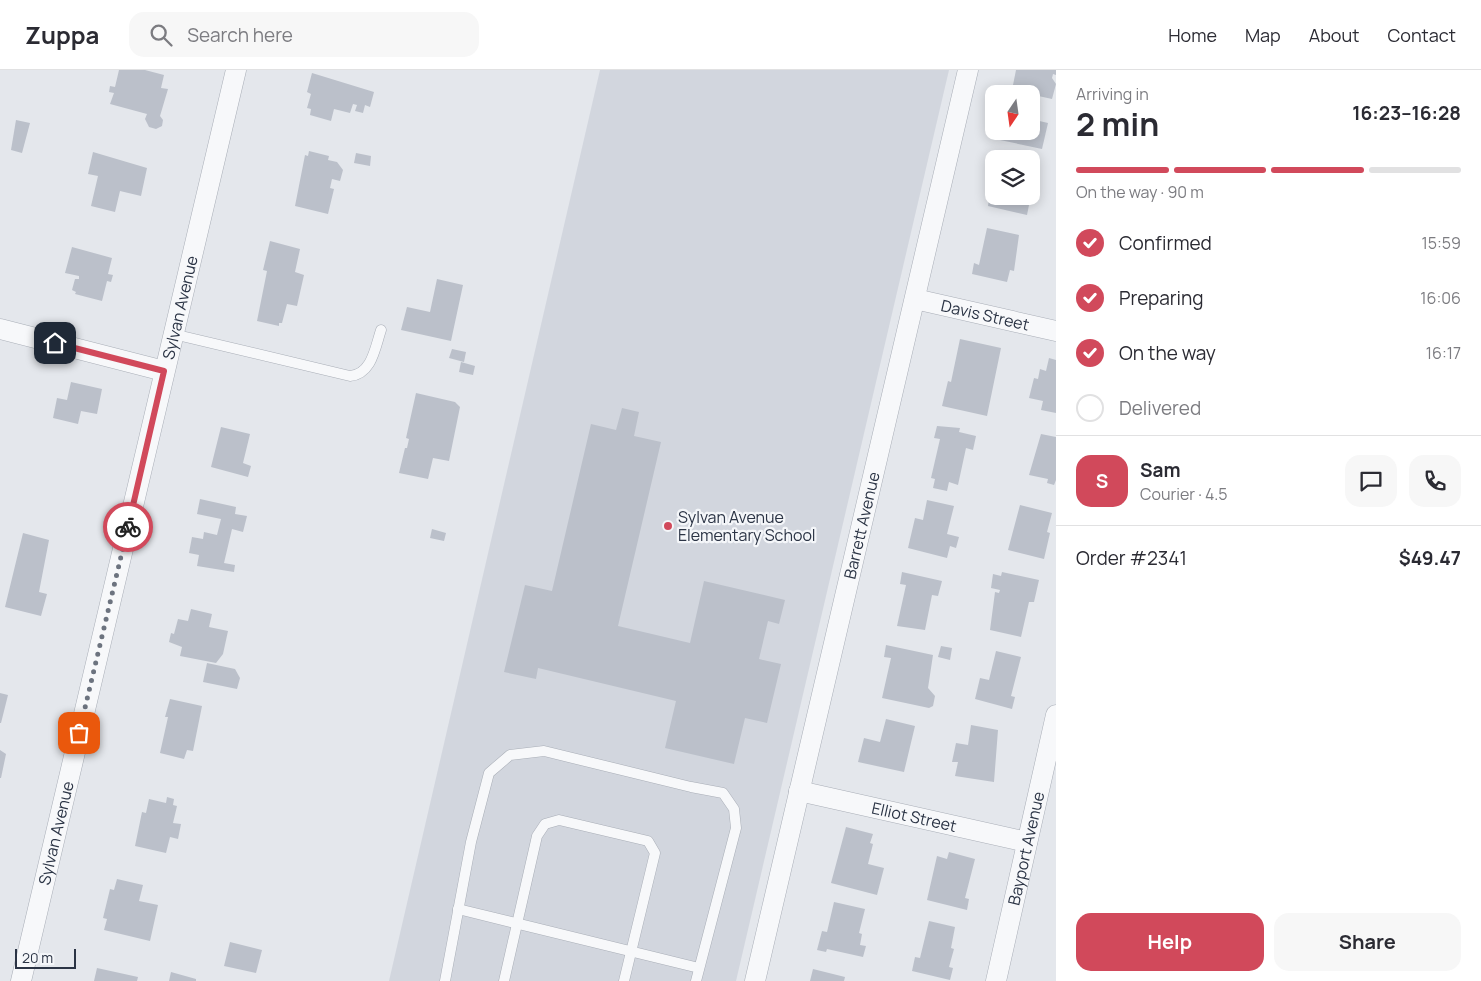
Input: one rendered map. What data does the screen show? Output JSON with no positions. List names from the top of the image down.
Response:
{
  "streets": {
    "street": [
      "Sylvan Avenue",
      "Davis Street",
      "Barrett Avenue",
      "Elliot Street",
      "Bayport Avenue"
    ]
  },
  "crossings": [
    ["Davis Street", "Barrett Avenue"],
    ["Barrett Avenue", "Elliot Street"],
    ["Elliot Street", "Bayport Avenue"]
  ],
  "places": ["Sylvan Avenue Elementary School"],
  "scale_bar": "20 m",
  "north": "bottom",
  "page": {
    "header": "Zuppa",
    "search": "Search here",
    "nav": [
      "Home",
      "Map",
      "About",
      "Contact"
    ],
    "heading": ["2 min", "Arriving in", "16:23–16:28"],
    "panel": [
      "Sam",
      "Courier · 4.5",
      "Order #2341",
      "$49.47"
    ],
    "bar": "On the way · 90 m",
    "list": [
      ["Confirmed", "15:59"],
      ["Preparing", "16:06"],
      ["On the way", "16:17"],
      "Delivered"
    ],
    "round": "S",
    "buttons": ["Help", "Share"],
    "scale": "20 m"
  }
}
